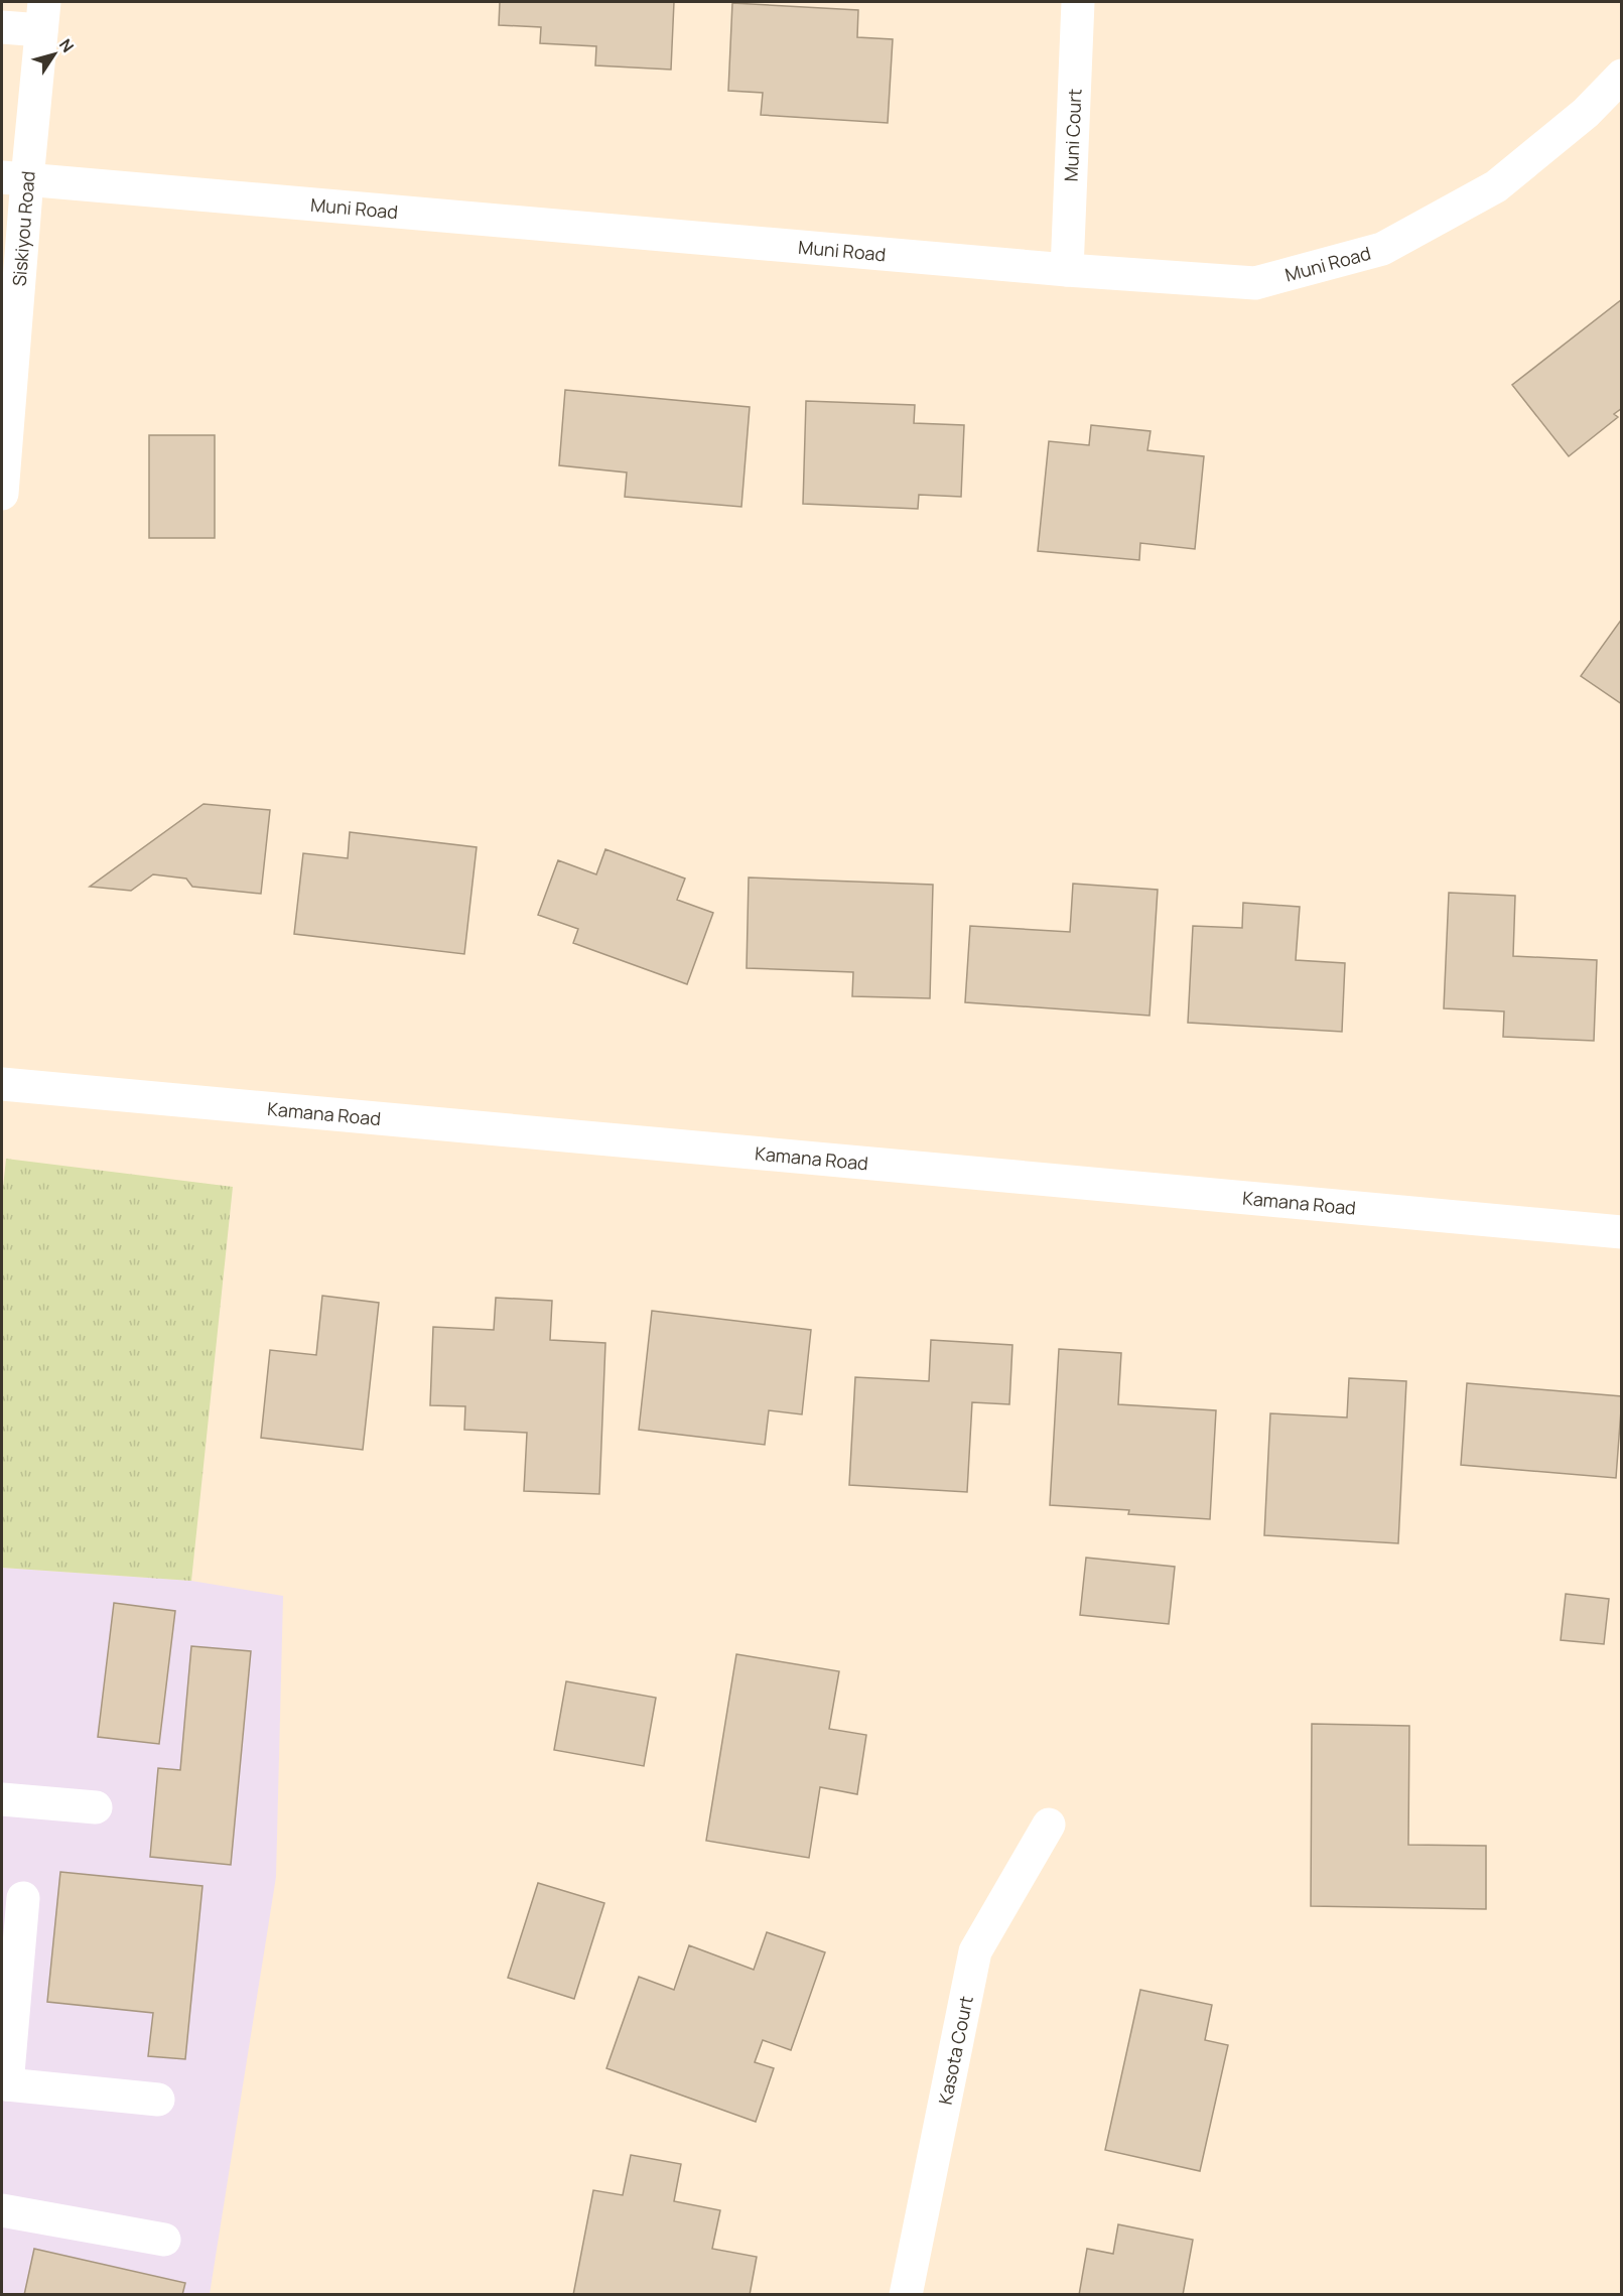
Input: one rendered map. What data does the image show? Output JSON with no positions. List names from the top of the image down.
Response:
{
  "streets": {
    "street": [
      "Muni Court",
      "Muni Road",
      "Siskiyou Road",
      "Kamana Road",
      "Kasota Court"
    ]
  },
  "crossings": [
    ["Muni Court", "Muni Road"],
    ["Muni Road", "Siskiyou Road"]
  ],
  "north": "top right"
}
